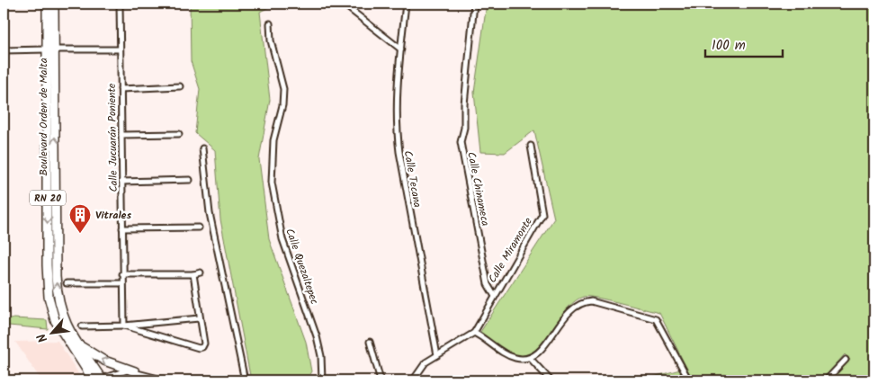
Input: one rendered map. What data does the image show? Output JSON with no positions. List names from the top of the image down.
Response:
{
  "streets": {
    "highway": ["Boulevard Orden de Malta", "RN 20"],
    "street": [
      "Calle Jucuarán Poniente",
      "Calle Tecana",
      "Calle Chinameca",
      "Calle Miramonte",
      "Calle Quezaltepec"
    ]
  },
  "crossings": [
    ["Calle Chinameca", "Calle Miramonte"]
  ],
  "places": {
    "building": ["Vitrales"]
  },
  "scale_bar": "100 m",
  "north": "bottom left"
}
